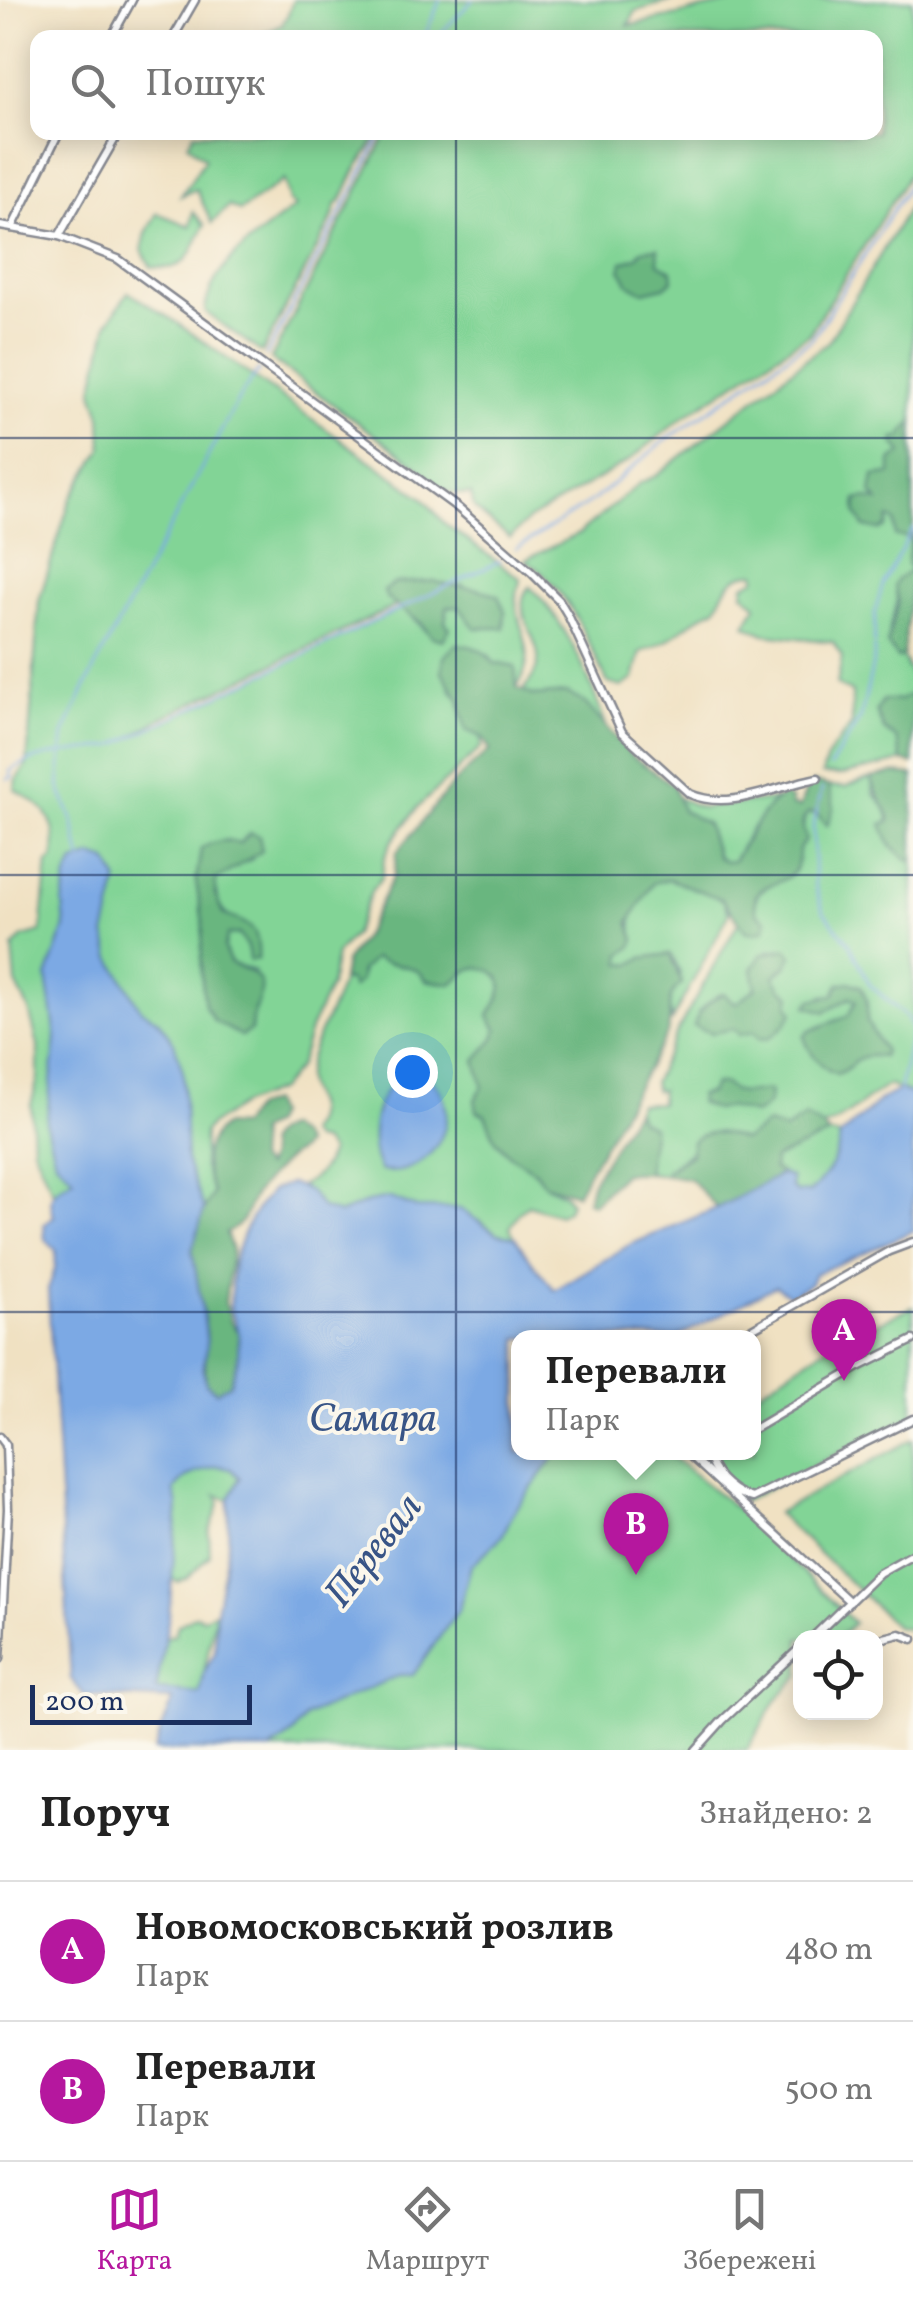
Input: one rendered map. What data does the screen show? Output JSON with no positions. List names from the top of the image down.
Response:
{
  "water": ["Самара", "Перевал"],
  "scale_bar": "200 m",
  "page": {
    "search": "Пошук",
    "pins": ["A", "B"],
    "popup": ["Перевали", "Парк"],
    "scale": "200 m",
    "heading": ["Поруч", "Знайдено: 2"],
    "list": [
      {
        "mark": "A",
        "name": "Новомосковський розлив",
        "note": "Парк",
        "value": "480 m"
      },
      {
        "mark": "B",
        "name": "Перевали",
        "note": "Парк",
        "value": "500 m"
      }
    ],
    "nav": ["Карта", "Маршрут", "Збережені"]
  }
}
